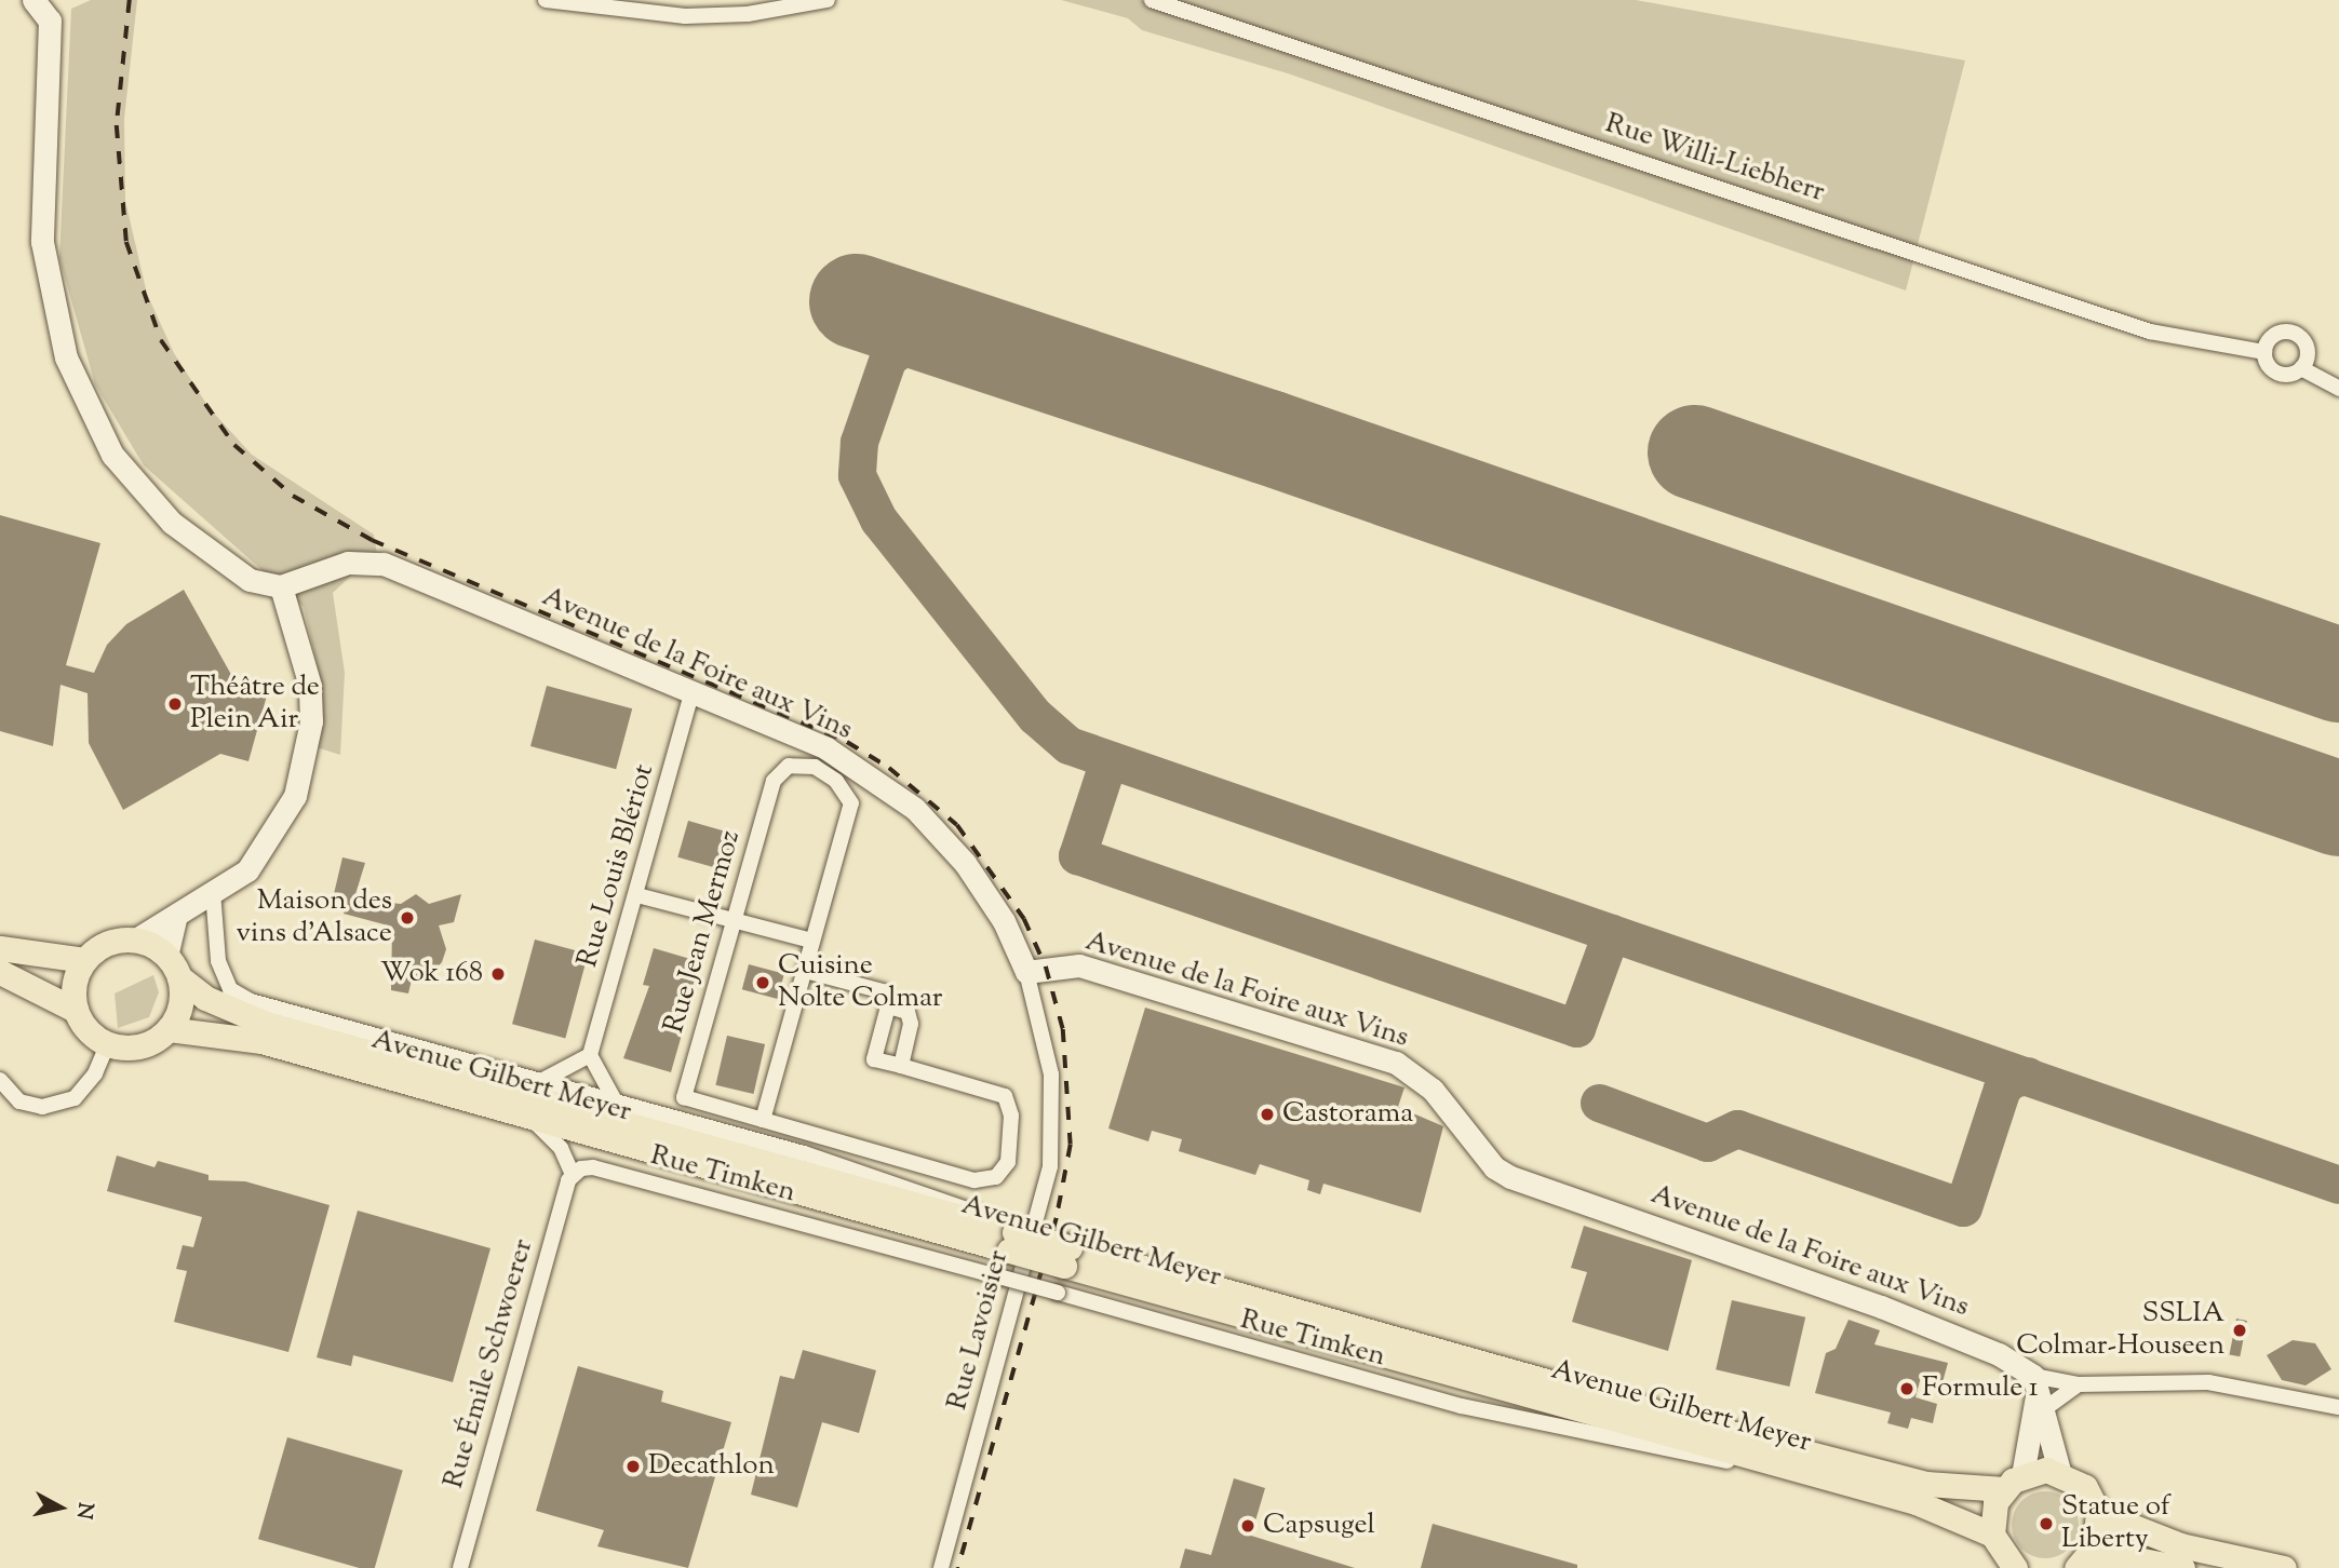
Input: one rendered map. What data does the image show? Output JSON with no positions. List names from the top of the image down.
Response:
{
  "streets": {
    "main road": ["Avenue Gilbert Meyer"],
    "street": [
      "Rue Willi-Liebherr",
      "Avenue de la Foire aux Vins",
      "Rue Louis Blériot",
      "Rue Jean Mermoz",
      "Rue Timken",
      "Rue Lavoisier",
      "Rue Émile Schwoerer"
    ]
  },
  "crossings": [
    ["Avenue de la Foire aux Vins", "Rue Louis Blériot"],
    ["Avenue de la Foire aux Vins", "Rue Lavoisier"],
    ["Avenue Gilbert Meyer", "Rue Timken"],
    ["Rue Timken", "Rue Émile Schwoerer"]
  ],
  "places": [
    "Théâtre de Plein Air",
    "Maison des vins d'Alsace",
    "Wok 168",
    "Cuisine Nolte Colmar",
    "Castorama",
    "SSLIA Colmar-Houseen",
    "Formule 1",
    "Decathlon",
    "Statue of Liberty",
    "Capsugel"
  ],
  "north": "right"
}
